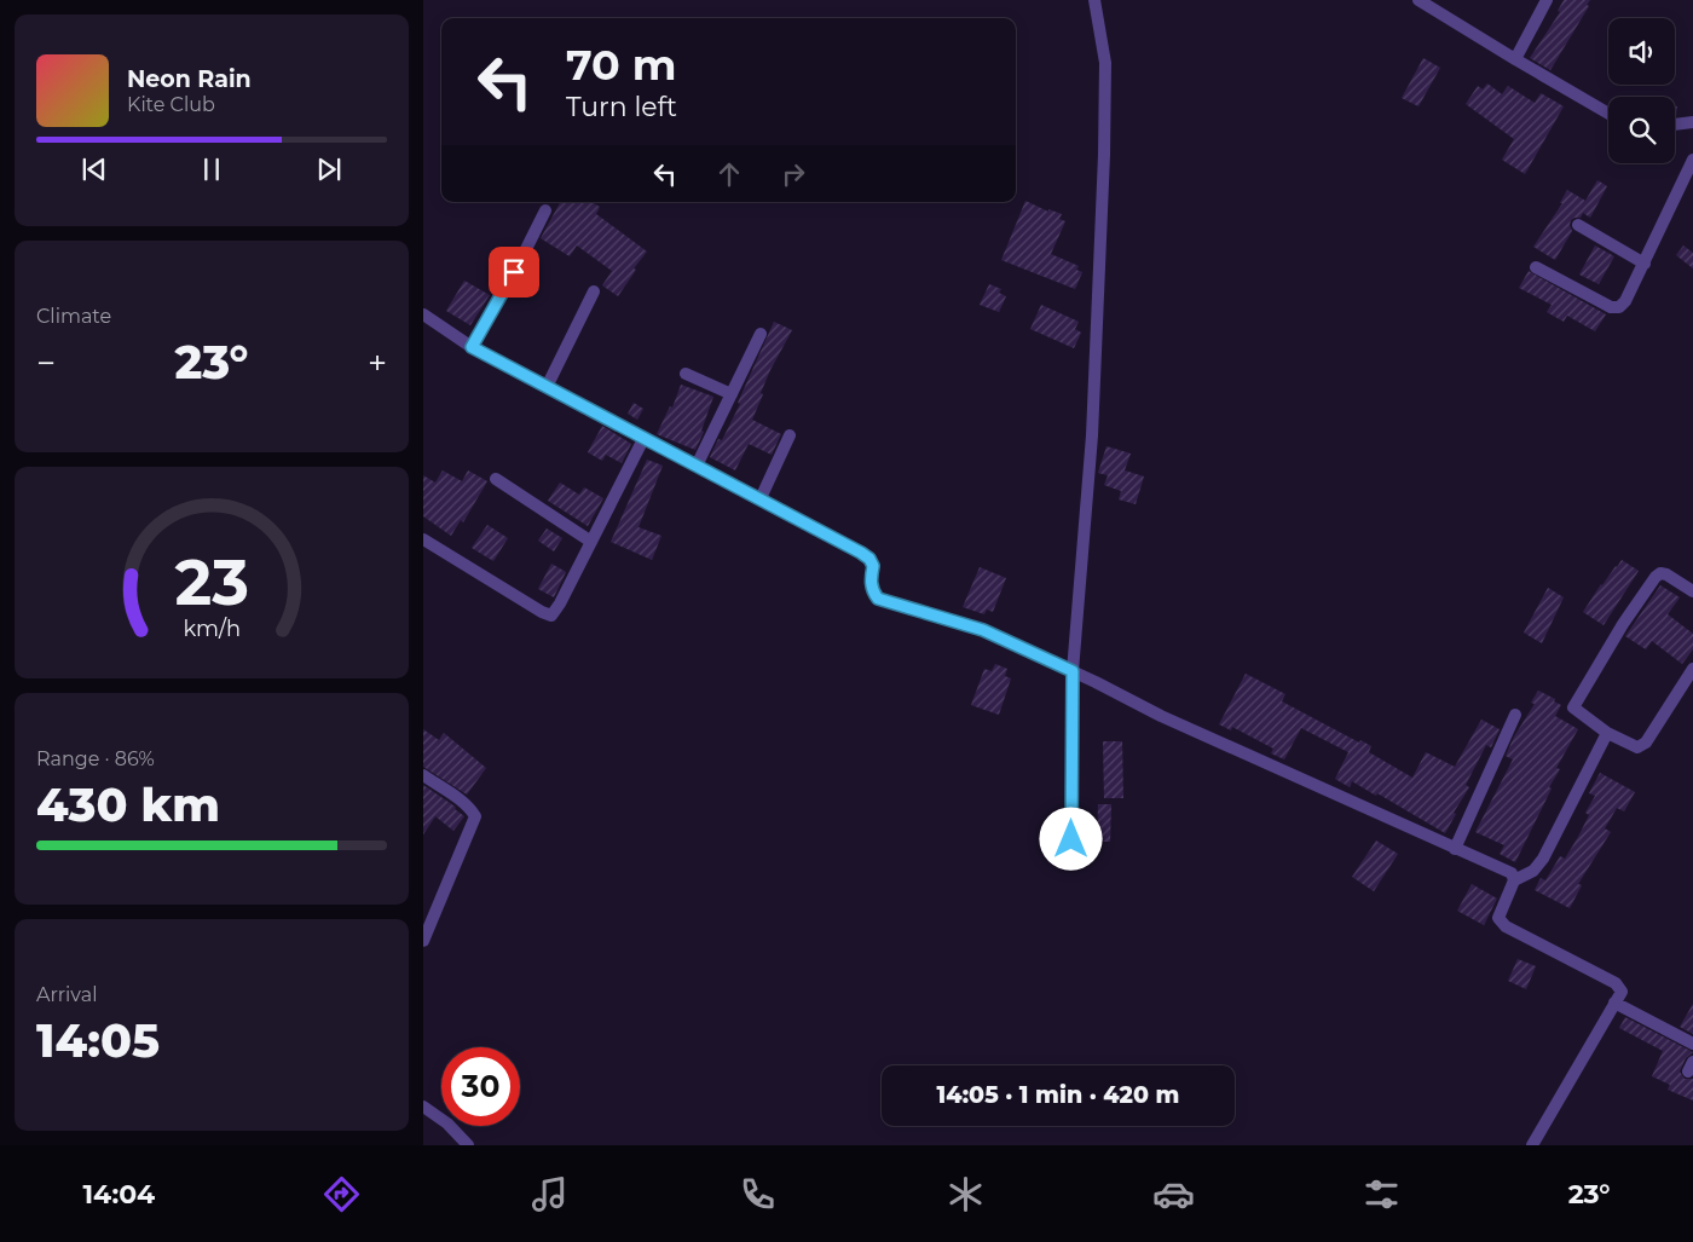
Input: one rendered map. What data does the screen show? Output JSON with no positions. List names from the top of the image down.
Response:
{
  "page": {
    "turn": ["70 m", "Turn left"],
    "song": ["Neon Rain", "Kite Club"],
    "tile": [
      "Climate",
      ["Range · 86%", "430 km"],
      ["Arrival", "14:05"]
    ],
    "heat": ["−", "23°", "+"],
    "limit": "30",
    "trip": "14:05 · 1 min · 420 m",
    "tabs": ["14:04", "23°"],
    "gauge": ["23", "km/h"]
  }
}
